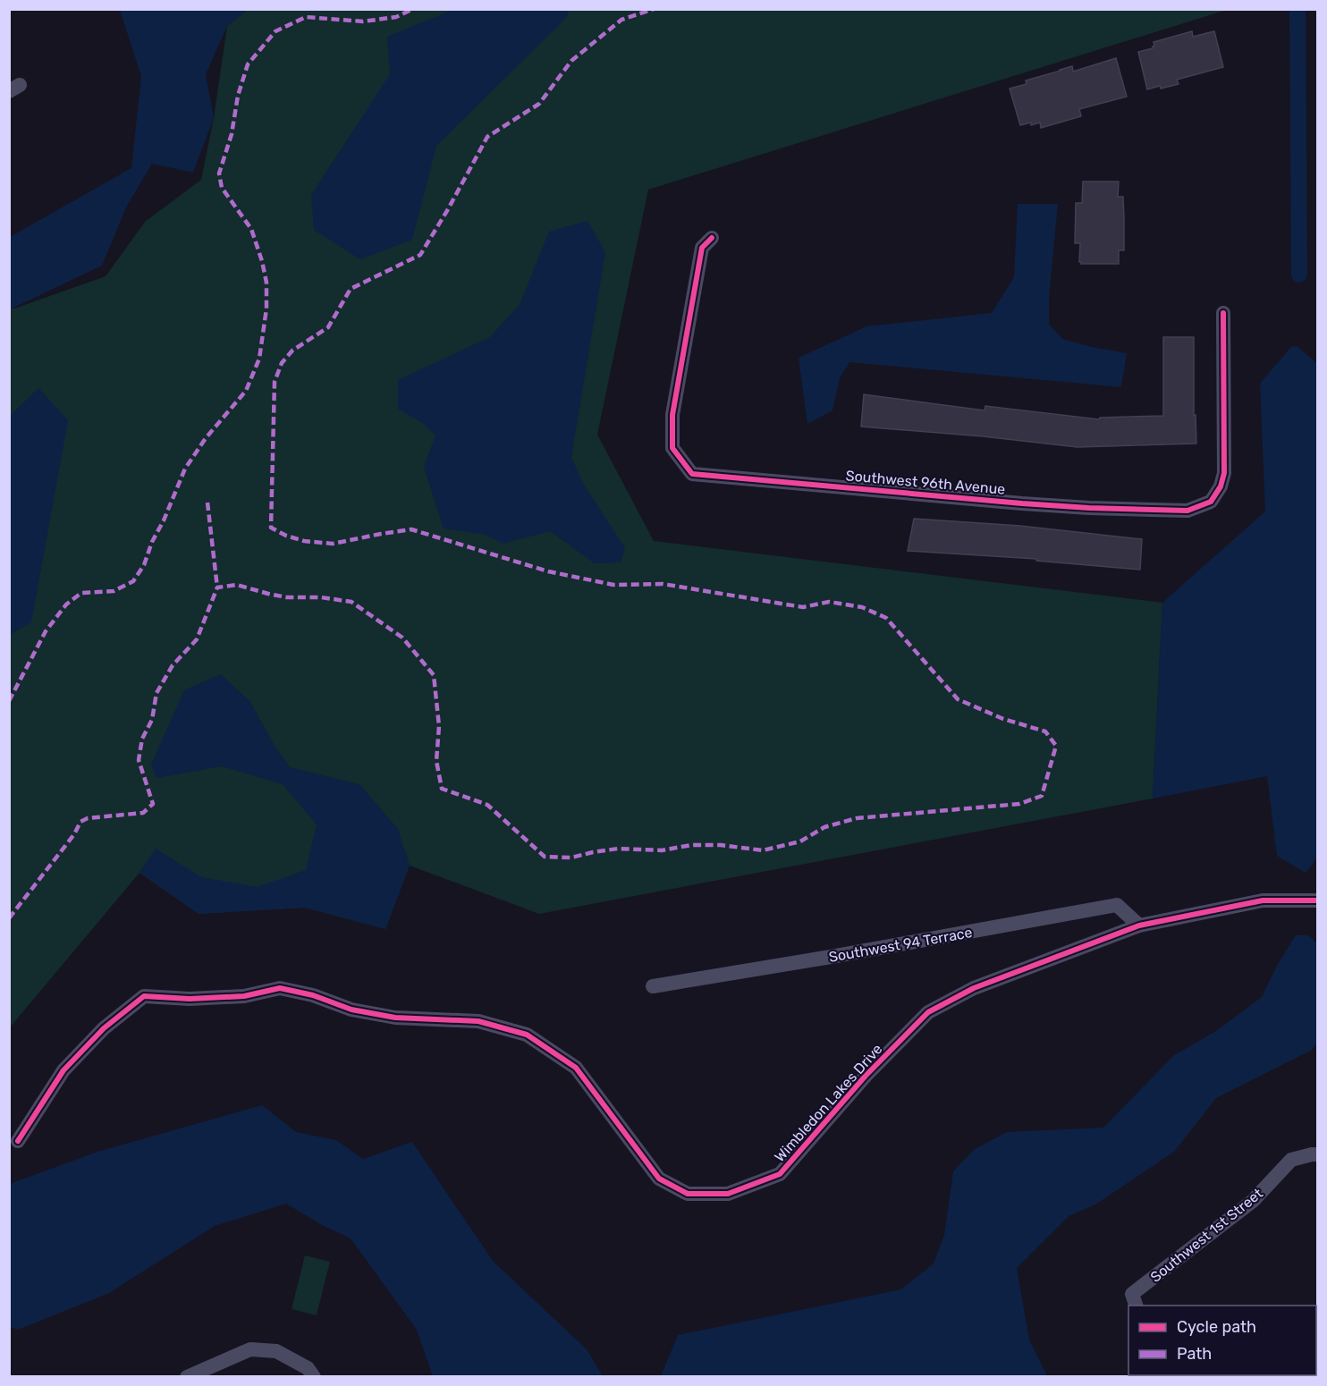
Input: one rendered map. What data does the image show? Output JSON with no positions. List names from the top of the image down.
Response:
{
  "streets": {
    "street": [
      "Southwest 96th Avenue",
      "Southwest 94 Terrace",
      "Wimbledon Lakes Drive",
      "Southwest 1st Street"
    ]
  },
  "crossings": [
    ["Southwest 94 Terrace", "Wimbledon Lakes Drive"]
  ],
  "legend": ["Cycle path", "Path"]
}
